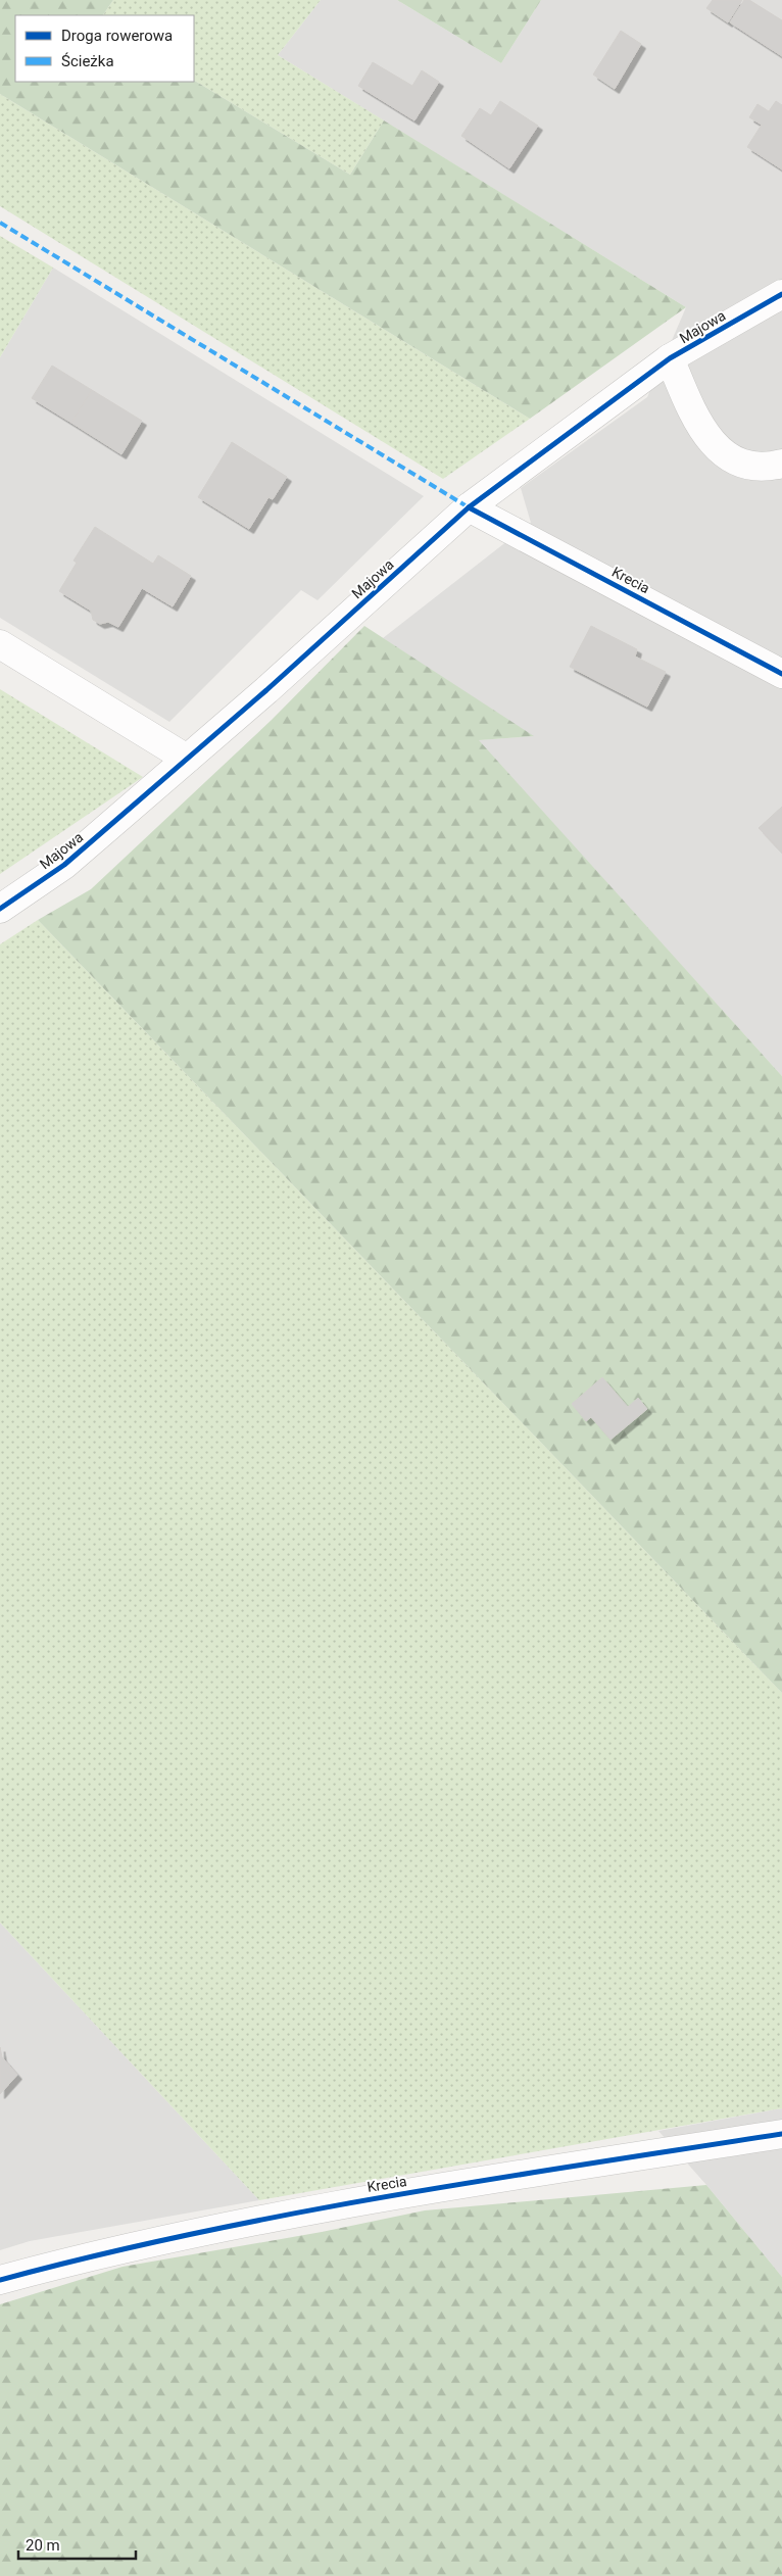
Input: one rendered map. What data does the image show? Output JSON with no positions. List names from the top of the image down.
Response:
{
  "streets": {
    "street": ["Majowa", "Krecia"]
  },
  "crossings": [
    ["Majowa", "Krecia"]
  ],
  "legend": ["Droga rowerowa", "Ścieżka"],
  "scale_bar": "20 m"
}
